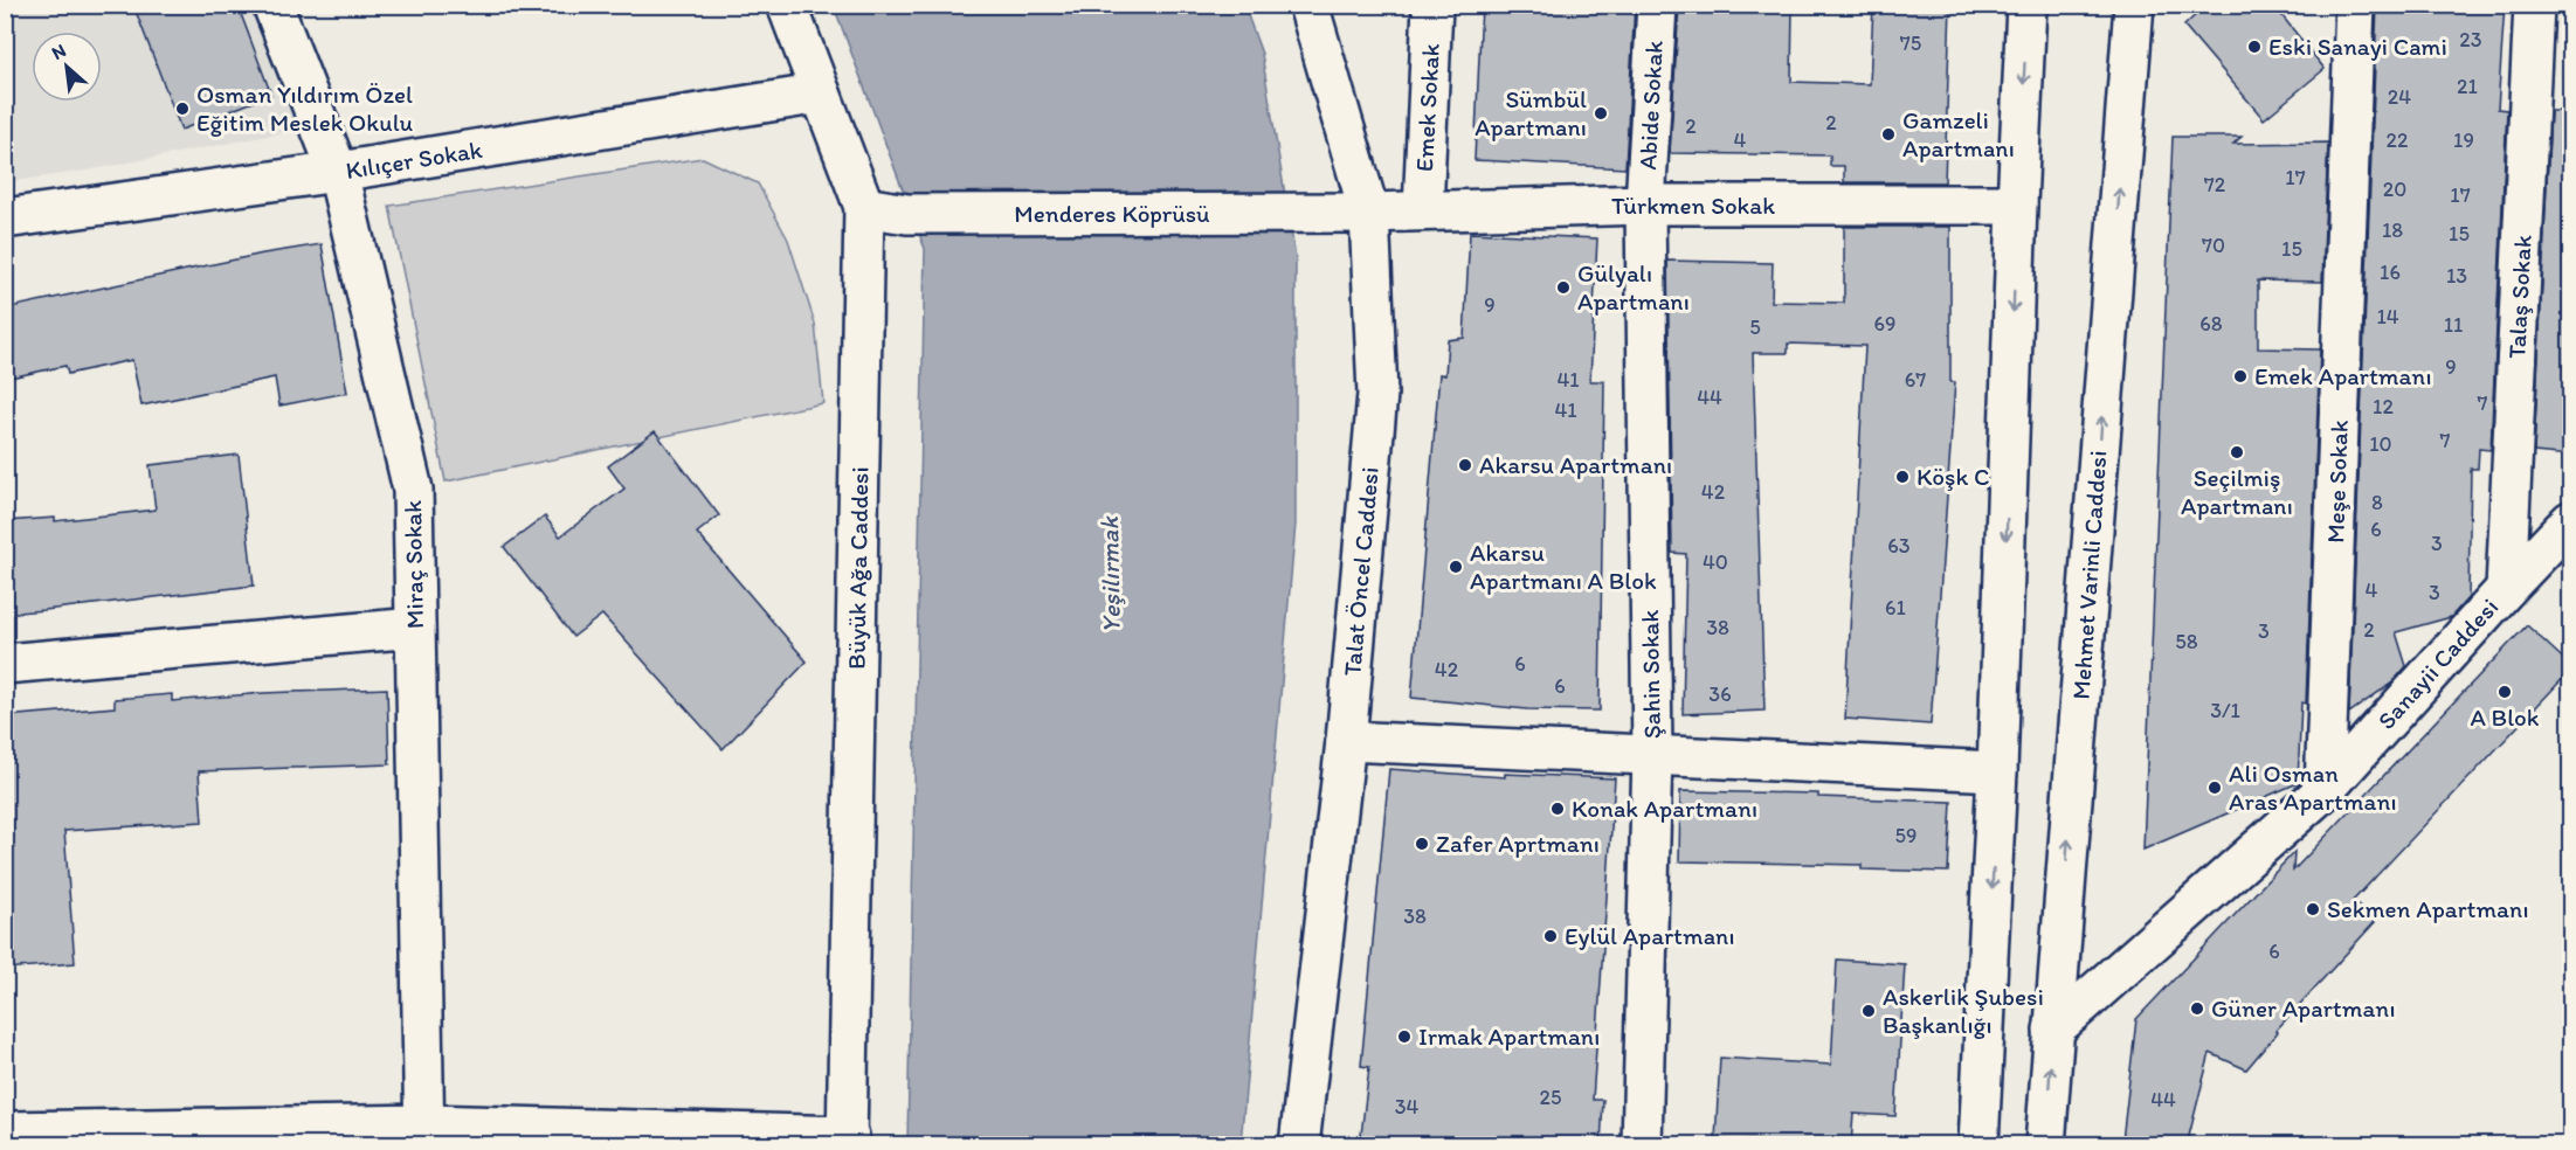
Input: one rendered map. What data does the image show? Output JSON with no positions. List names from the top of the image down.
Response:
{
  "streets": {
    "street": [
      "Abide Sokak",
      "Emek Sokak",
      "Kılıçer Sokak",
      "Türkmen Sokak",
      "Menderes Köprüsü",
      "Talaş Sokak",
      "Meşe Sokak",
      "Miraç Sokak",
      "Büyük Ağa Caddesi",
      "Talat Öncel Caddesi",
      "Mehmet Varinli Caddesi",
      "Sanayii Caddesi",
      "Şahin Sokak"
    ]
  },
  "crossings": [
    ["Abide Sokak", "Türkmen Sokak"],
    ["Abide Sokak", "Şahin Sokak"],
    ["Emek Sokak", "Türkmen Sokak"],
    ["Kılıçer Sokak", "Miraç Sokak"],
    ["Kılıçer Sokak", "Büyük Ağa Caddesi"],
    ["Türkmen Sokak", "Menderes Köprüsü"],
    ["Türkmen Sokak", "Talat Öncel Caddesi"],
    ["Türkmen Sokak", "Şahin Sokak"],
    ["Menderes Köprüsü", "Büyük Ağa Caddesi"],
    ["Menderes Köprüsü", "Talat Öncel Caddesi"],
    ["Talaş Sokak", "Sanayii Caddesi"],
    ["Meşe Sokak", "Sanayii Caddesi"],
    ["Mehmet Varinli Caddesi", "Sanayii Caddesi"]
  ],
  "water": ["Yeşilırmak"],
  "places": [
    "Eski Sanayi Cami",
    "Osman Yıldırım Özel Eğitim Meslek Okulu",
    "Sümbül Apartmanı",
    "Gamzeli Apartmanı",
    "Gülyalı Apartmanı",
    "Emek Apartmanı",
    "Seçilmiş Apartmanı",
    "Akarsu Apartmanı",
    "Köşk C",
    "Akarsu Apartmanı A Blok",
    "A Blok",
    "Ali Osman Aras Apartmanı",
    "Konak Apartmanı",
    "Zafer Aprtmanı",
    "Sekmen Apartmanı",
    "Eylül Apartmanı",
    "Güner Apartmanı",
    "Askerlik Şubesi Başkanlığı",
    "Irmak Apartmanı"
  ],
  "house_numbers": [
    "23",
    "75",
    "21",
    "24",
    "2",
    "2",
    "4",
    "22",
    "19",
    "17",
    "72",
    "20",
    "17",
    "18",
    "15",
    "70",
    "15",
    "16",
    "13",
    "9",
    "14",
    "69",
    "68",
    "11",
    "5",
    "9",
    "41",
    "67",
    "44",
    "7",
    "12",
    "41",
    "7",
    "10",
    "42",
    "8",
    "6",
    "3",
    "63",
    "40",
    "4",
    "3",
    "61",
    "38",
    "2",
    "3",
    "58",
    "6",
    "42",
    "6",
    "36",
    "3/1",
    "59",
    "38",
    "6",
    "25",
    "44",
    "34"
  ],
  "north": "top left"
}
